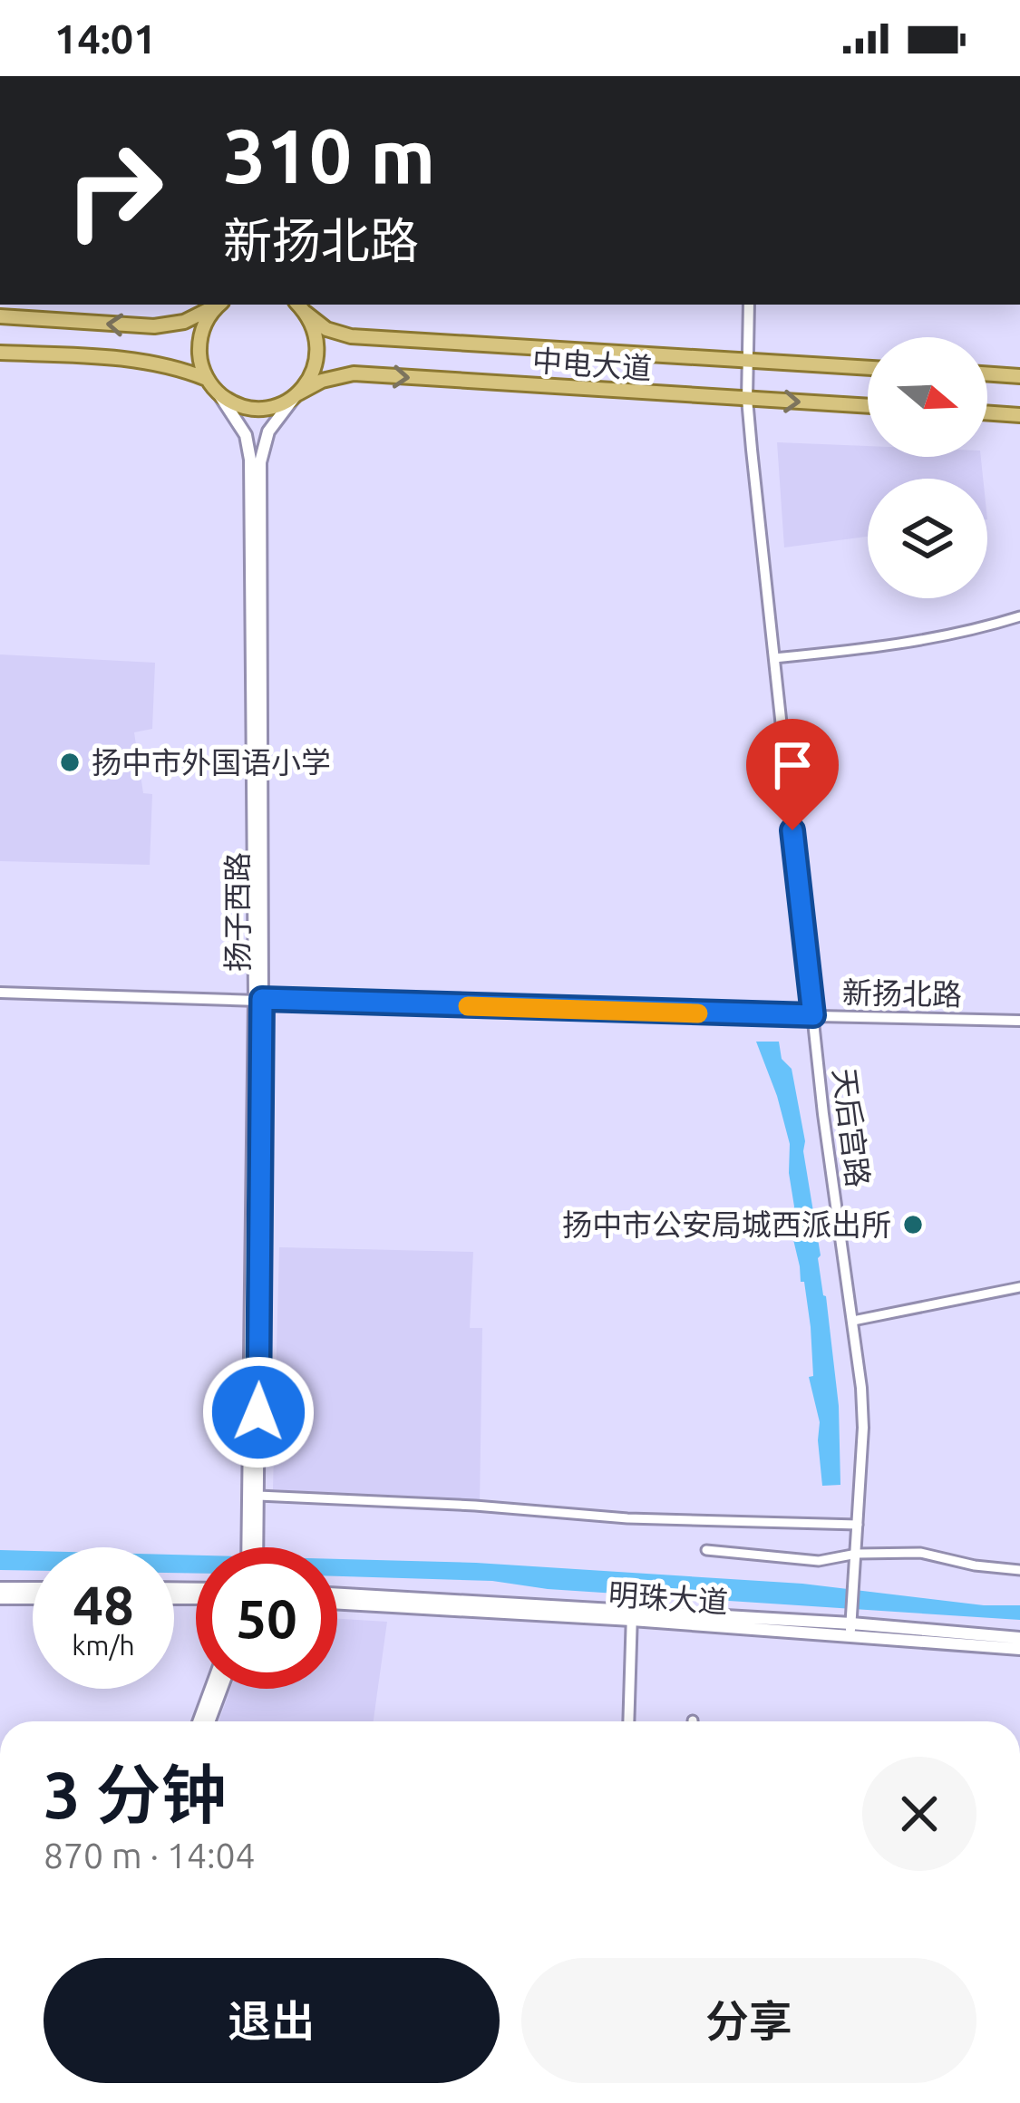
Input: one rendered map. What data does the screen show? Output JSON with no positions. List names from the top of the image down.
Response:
{
  "streets": {
    "main road": ["中电大道", "扬子西路", "明珠大道"],
    "street": ["新扬北路", "天后宫路"]
  },
  "crossings": [
    ["中电大道", "扬子西路"],
    ["中电大道", "天后宫路"],
    ["扬子西路", "新扬北路"],
    ["新扬北路", "天后宫路"],
    ["天后宫路", "明珠大道"]
  ],
  "places": ["扬中市外国语小学", "扬中市公安局城西派出所"],
  "north": "right",
  "page": {
    "status": "14:01",
    "turn": ["310 m", "新扬北路"],
    "speed": "48 km/h",
    "limit": "50",
    "heading": ["3 分钟", "870 m · 14:04"],
    "buttons": ["退出", "分享"]
  }
}
